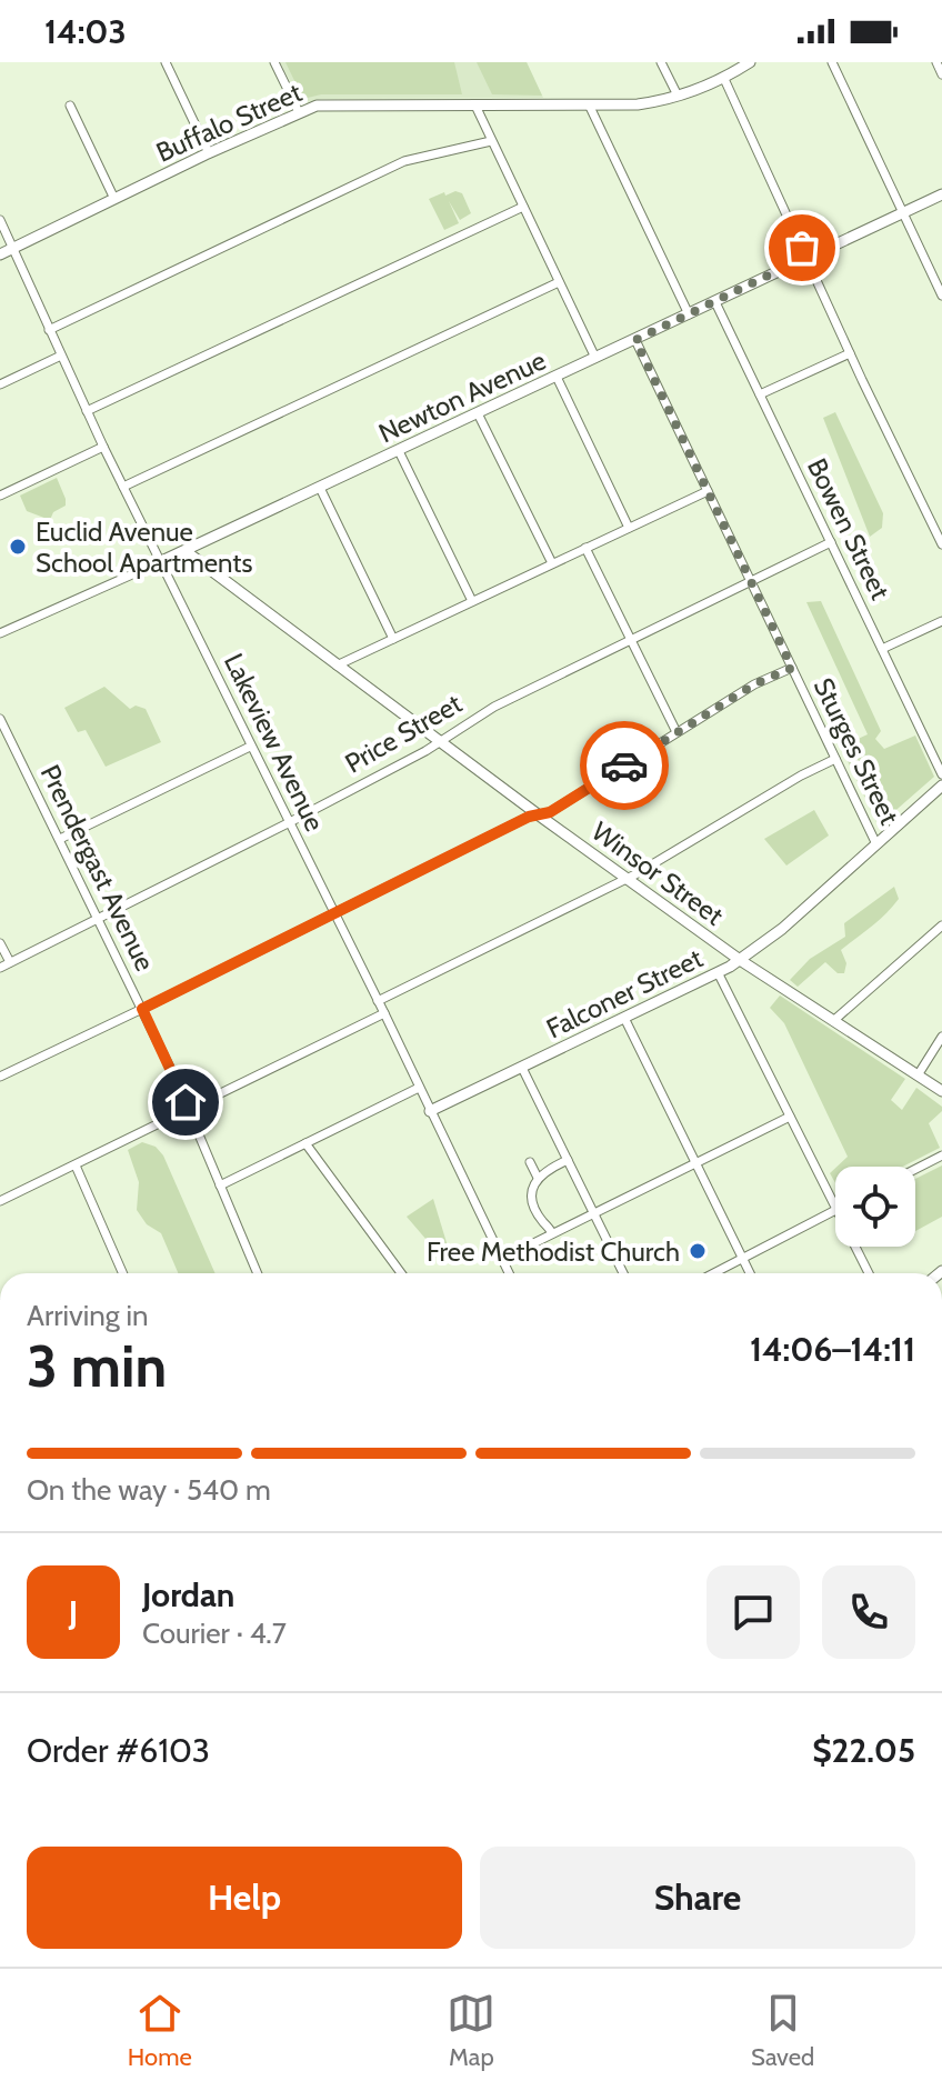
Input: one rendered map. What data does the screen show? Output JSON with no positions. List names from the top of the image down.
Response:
{
  "streets": {
    "street": [
      "Buffalo Street",
      "Newton Avenue",
      "Bowen Street",
      "Price Street",
      "Lakeview Avenue",
      "Sturges Street",
      "Prendergast Avenue",
      "Winsor Street",
      "Falconer Street"
    ]
  },
  "crossings": [
    ["Buffalo Street", "Lakeview Avenue"],
    ["Newton Avenue", "Bowen Street"],
    ["Newton Avenue", "Lakeview Avenue"],
    ["Newton Avenue", "Sturges Street"],
    ["Newton Avenue", "Winsor Street"],
    ["Bowen Street", "Price Street"],
    ["Price Street", "Lakeview Avenue"],
    ["Price Street", "Sturges Street"],
    ["Price Street", "Prendergast Avenue"],
    ["Price Street", "Winsor Street"],
    ["Lakeview Avenue", "Falconer Street"],
    ["Sturges Street", "Falconer Street"],
    ["Winsor Street", "Falconer Street"]
  ],
  "places": ["Euclid Avenue School Apartments", "Free Methodist Church"],
  "page": {
    "status": "14:03",
    "heading": ["3 min", "Arriving in", "14:06–14:11"],
    "panel": [
      "Jordan",
      "Courier · 4.7",
      "Order #6103",
      "$22.05"
    ],
    "bar": "On the way · 540 m",
    "round": "J",
    "buttons": ["Help", "Share"],
    "tabs": ["Home", "Map", "Saved"]
  }
}
